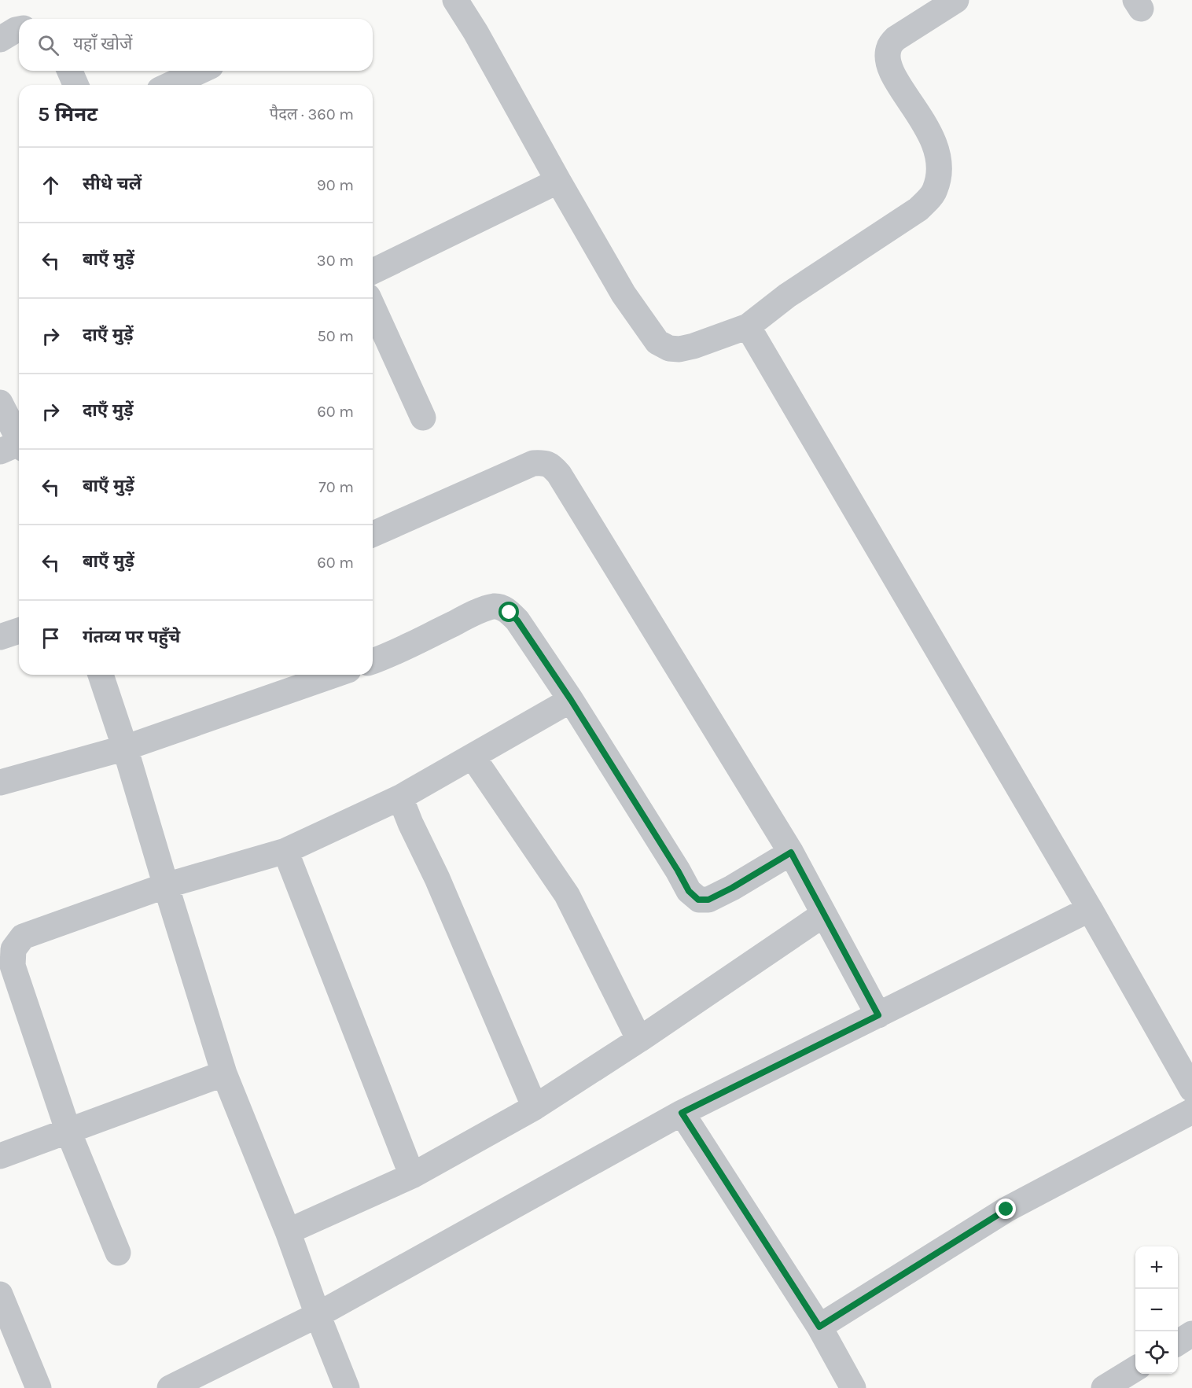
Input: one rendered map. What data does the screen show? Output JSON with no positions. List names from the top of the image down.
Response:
{
  "page": {
    "search": "यहाँ खोजें",
    "heading": ["5 मिनट", "पैदल · 360 m"],
    "list": [
      ["सीधे चलें", "90 m"],
      ["बाएँ मुड़ें", "30 m"],
      ["दाएँ मुड़ें", "50 m"],
      ["दाएँ मुड़ें", "60 m"],
      ["बाएँ मुड़ें", "70 m"],
      ["बाएँ मुड़ें", "60 m"],
      "गंतव्य पर पहुँचे"
    ],
    "map_buttons": ["+", "−"]
  }
}
